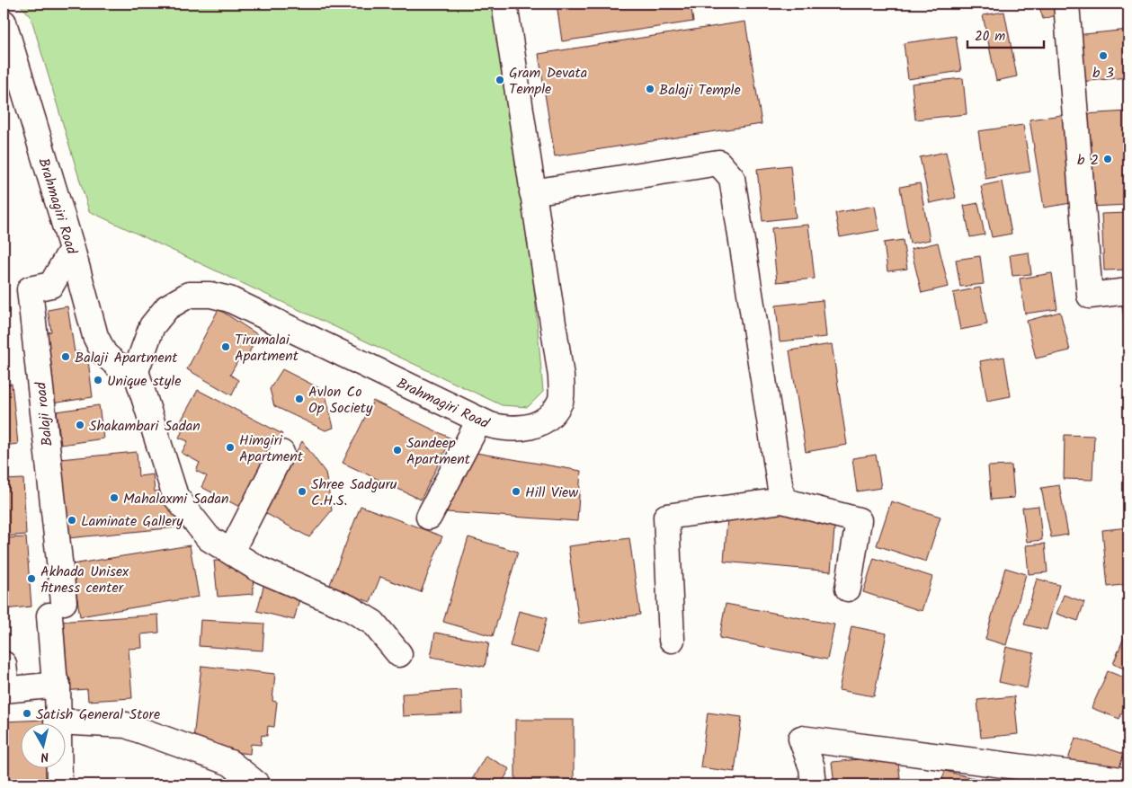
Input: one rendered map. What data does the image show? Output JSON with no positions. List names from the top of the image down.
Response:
{
  "streets": {
    "street": ["Brahmagiri Road", "Balaji road"]
  },
  "crossings": [
    ["Brahmagiri Road", "Balaji road"]
  ],
  "places": [
    "b 3",
    "Gram Devata Temple",
    "Balaji Temple",
    "b 2",
    "Tirumalai Apartment",
    "Balaji Apartment",
    "Unique style",
    "Avlon Co Op Society",
    "Shakambari Sadan",
    "Himgiri Apartment",
    "Sandeep Apartment",
    "Shree Sadguru C.H.S.",
    "Hill View",
    "Mahalaxmi Sadan",
    "Laminate Gallery",
    "Akhada Unisex fitness center",
    "Satish General Store"
  ],
  "scale_bar": "20 m",
  "north": "bottom"
}
